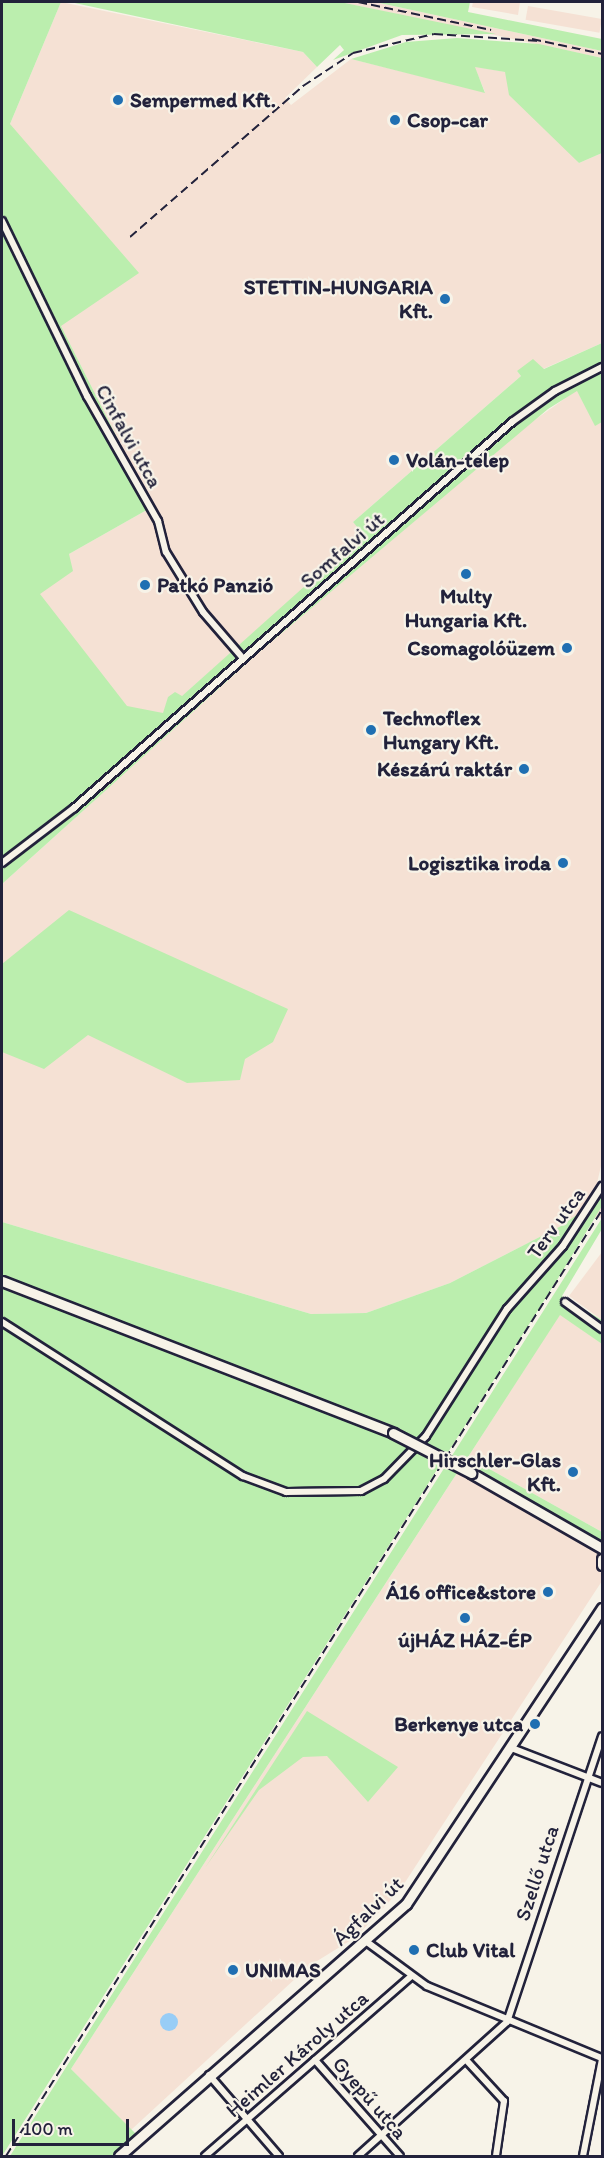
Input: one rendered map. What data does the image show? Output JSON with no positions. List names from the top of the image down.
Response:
{
  "streets": {
    "street": [
      "Cinfalvi utca",
      "Somfalvi út",
      "Terv utca",
      "Szellő utca",
      "Ágfalvi út",
      "Heimler Károly utca",
      "Gyepű utca"
    ]
  },
  "crossings": [
    ["Cinfalvi utca", "Somfalvi út"],
    ["Heimler Károly utca", "Gyepű utca"]
  ],
  "places": [
    "Sempermed Kft.",
    "Csop-car",
    "STETTIN-HUNGARIA Kft.",
    "Volán-telep",
    "Multy Hungaria Kft.",
    "Patkó Panzió",
    "Csomagolóüzem",
    "Technoflex Hungary Kft.",
    "Készárú raktár",
    "Logisztika iroda",
    "Hirschler-Glas Kft.",
    "Á16 office&store",
    "újHÁZ HÁZ-ÉP",
    "Berkenye utca",
    "Club Vital",
    "UNIMAS"
  ],
  "scale_bar": "100 m"
}
